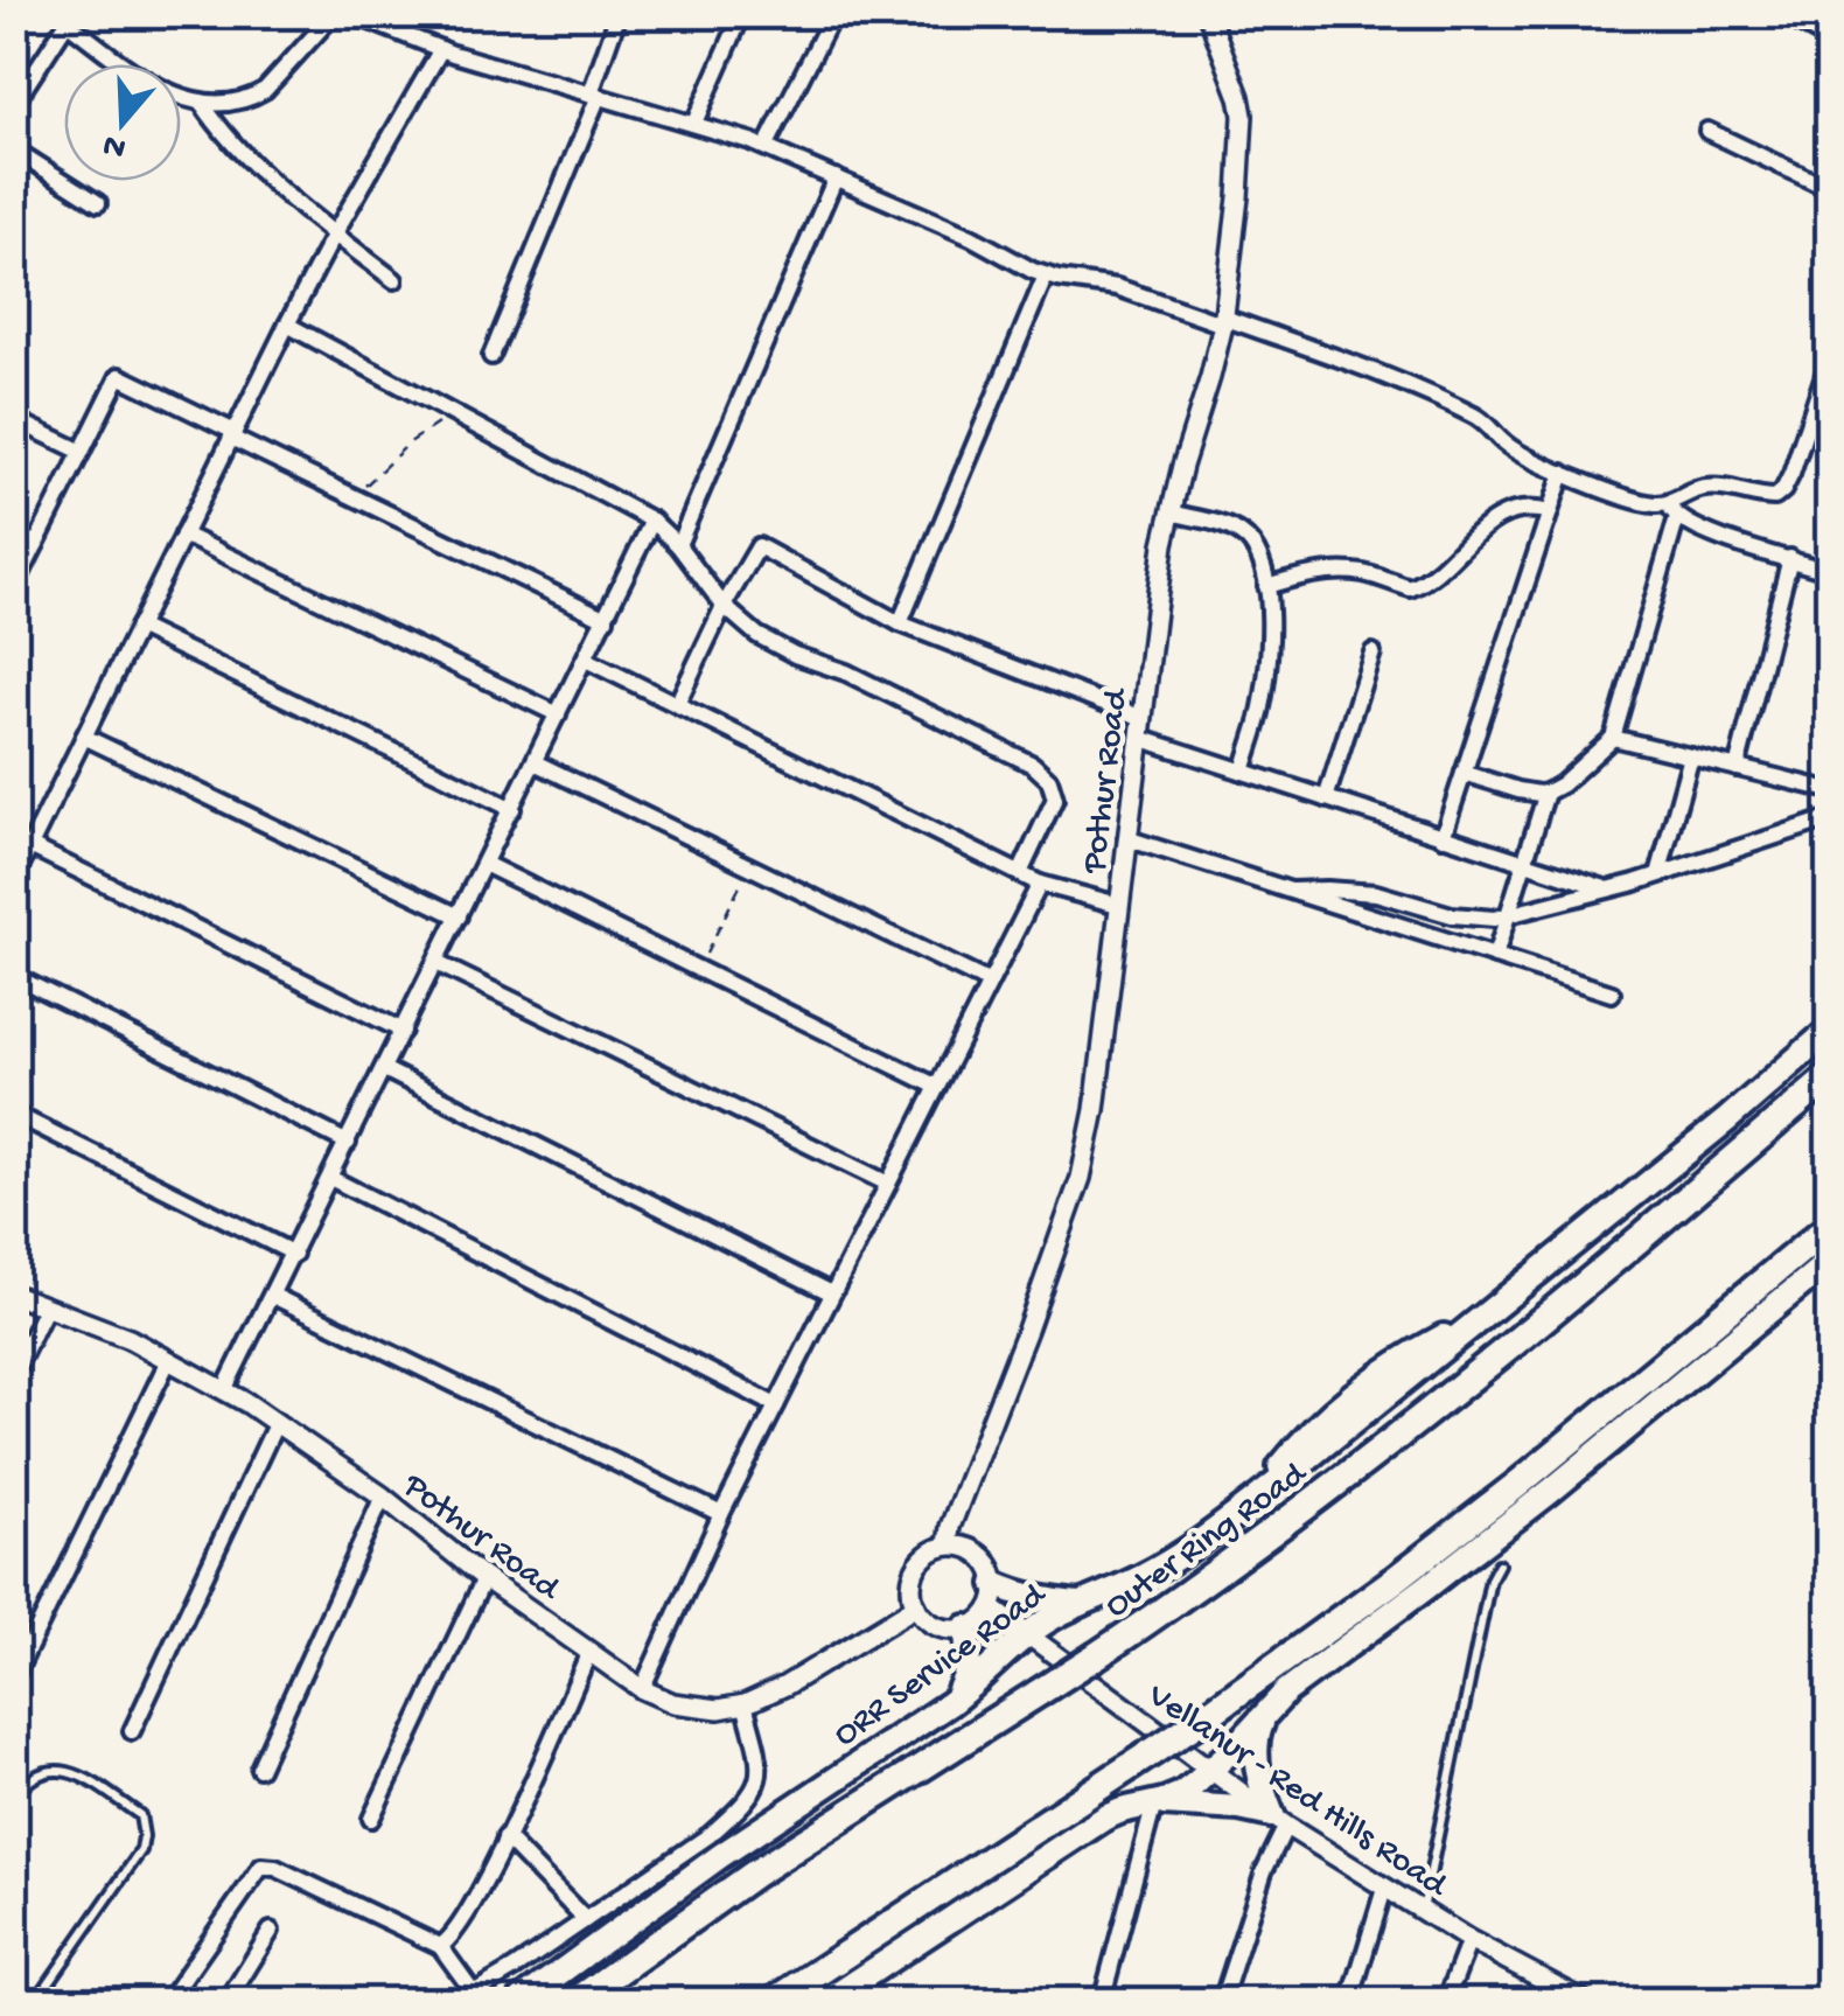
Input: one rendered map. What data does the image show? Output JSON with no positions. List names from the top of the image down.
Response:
{
  "streets": {
    "highway": ["Outer Ring Road"],
    "main road": ["ORR Service Road"],
    "street": ["Pothur Road", "Vellanur - Red Hills Road"]
  },
  "crossings": [
    ["Pothur Road", "Vellanur - Red Hills Road"],
    ["ORR Service Road", "Vellanur - Red Hills Road"]
  ],
  "north": "bottom"
}
